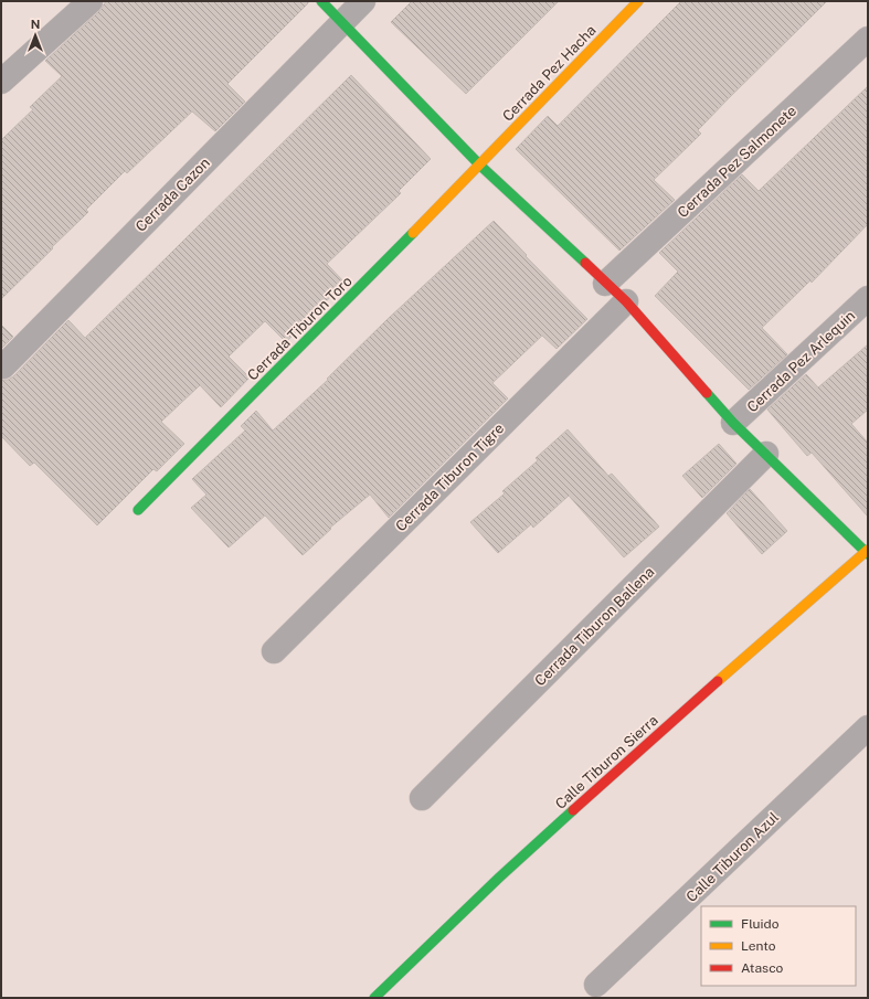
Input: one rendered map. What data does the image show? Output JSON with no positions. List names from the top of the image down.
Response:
{
  "streets": {
    "street": [
      "Cerrada Pez Hacha",
      "Cerrada Pez Salmonete",
      "Cerrada Cazon",
      "Cerrada Tiburon Toro",
      "Cerrada Pez Arlequin",
      "Cerrada Tiburon Tigre",
      "Cerrada Tiburon Ballena",
      "Calle Tiburon Sierra",
      "Calle Tiburon Azul"
    ]
  },
  "crossings": [
    ["Cerrada Pez Hacha", "Cerrada Tiburon Toro"]
  ],
  "legend": ["Fluido", "Lento", "Atasco"],
  "north": "top"
}
